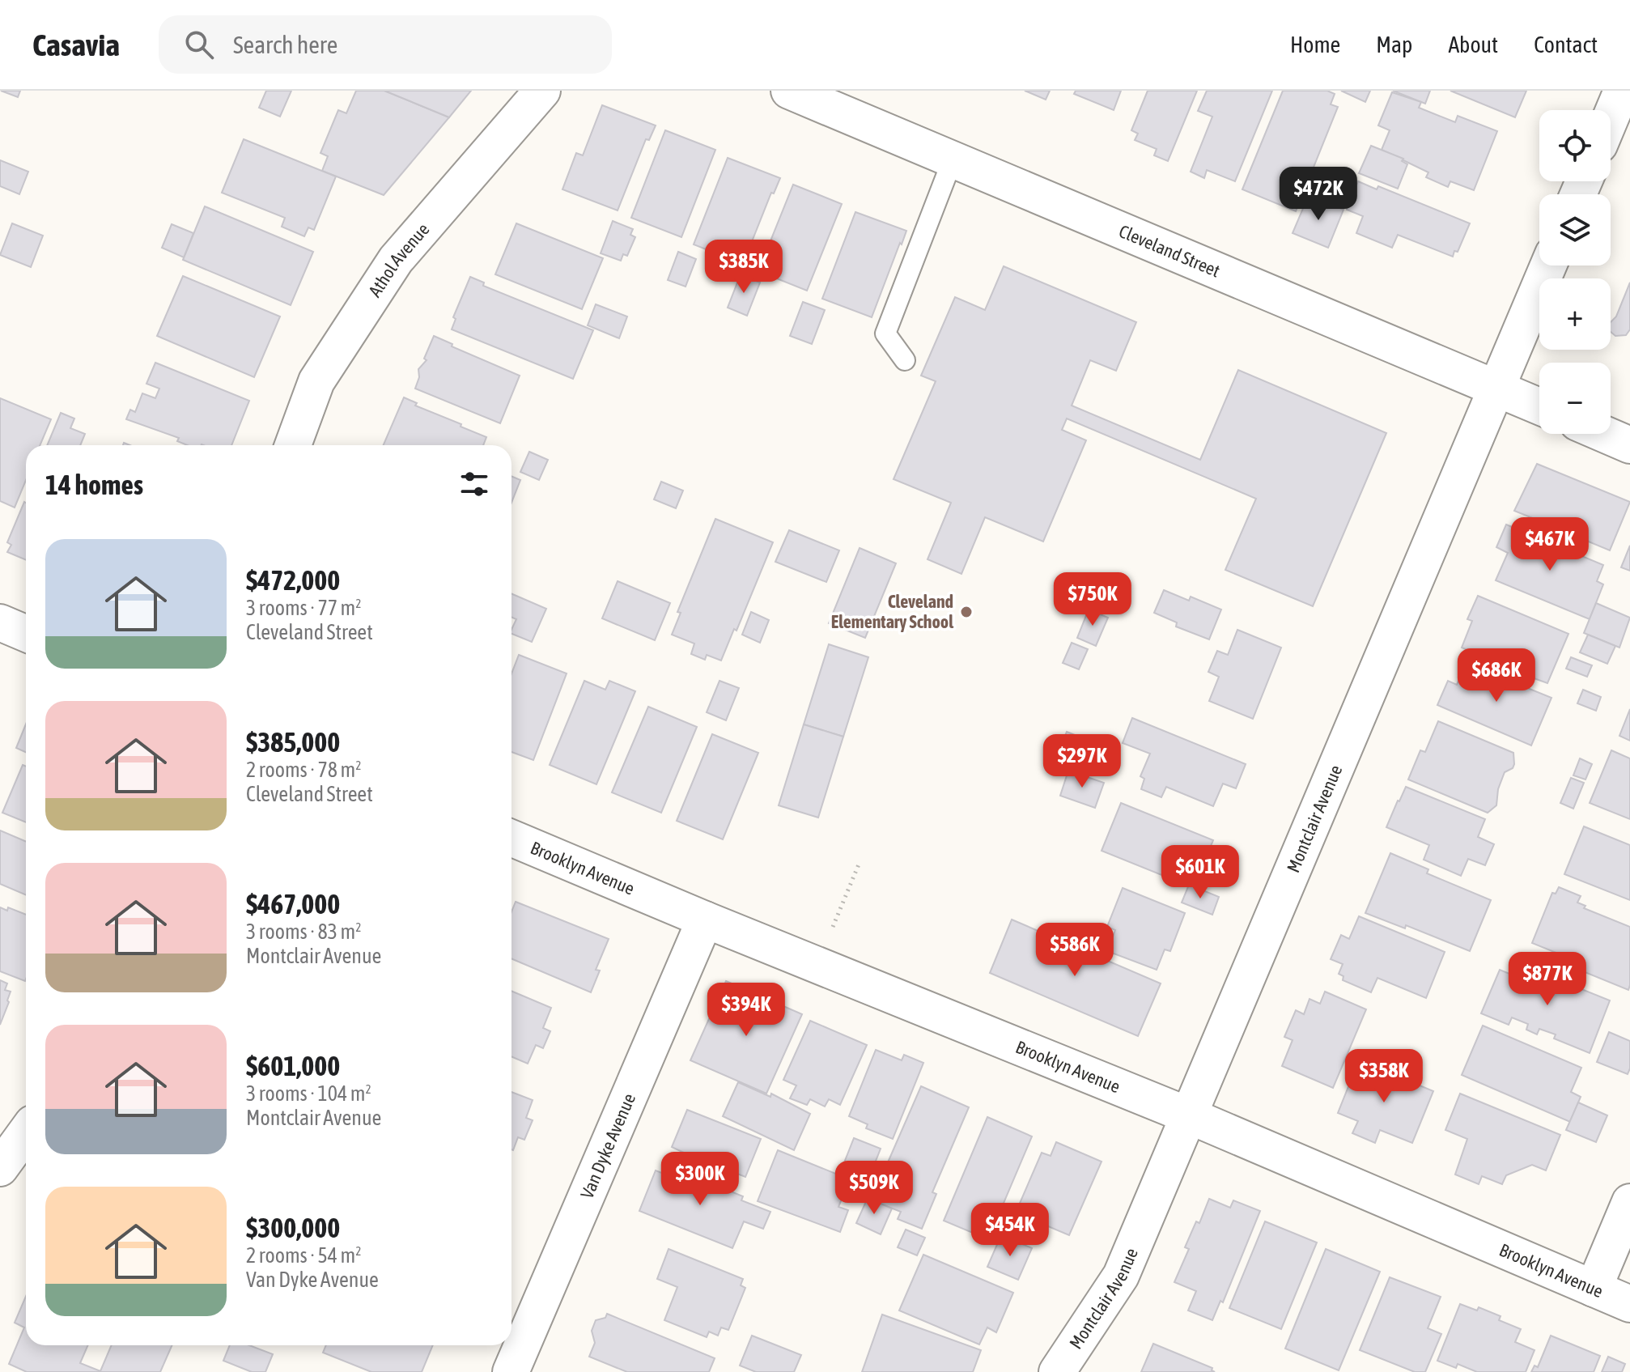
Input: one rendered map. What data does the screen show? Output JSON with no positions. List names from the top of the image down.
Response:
{
  "streets": {
    "street": [
      "Cleveland Street",
      "Athol Avenue",
      "Montclair Avenue",
      "Brooklyn Avenue",
      "Van Dyke Avenue"
    ]
  },
  "crossings": [
    ["Cleveland Street", "Montclair Avenue"],
    ["Montclair Avenue", "Brooklyn Avenue"],
    ["Brooklyn Avenue", "Van Dyke Avenue"]
  ],
  "places": ["Cleveland Elementary School"],
  "page": {
    "header": "Casavia",
    "search": "Search here",
    "nav": [
      "Home",
      "Map",
      "About",
      "Contact"
    ],
    "map_buttons": ["+", "−"],
    "price": [
      "$472K",
      "$385K",
      "$467K",
      "$750K",
      "$686K",
      "$297K",
      "$601K",
      "$586K",
      "$877K",
      "$394K",
      "$358K",
      "$300K",
      "$509K",
      "$454K"
    ],
    "heading": "14 homes",
    "list": [
      {
        "name": "$472,000",
        "note": "3 rooms · 77 m² · Cleveland Street"
      },
      {
        "name": "$385,000",
        "note": "2 rooms · 78 m² · Cleveland Street"
      },
      {
        "name": "$467,000",
        "note": "3 rooms · 83 m² · Montclair Avenue"
      },
      {
        "name": "$601,000",
        "note": "3 rooms · 104 m² · Montclair Avenue"
      },
      {
        "name": "$300,000",
        "note": "2 rooms · 54 m² · Van Dyke Avenue"
      }
    ]
  }
}
